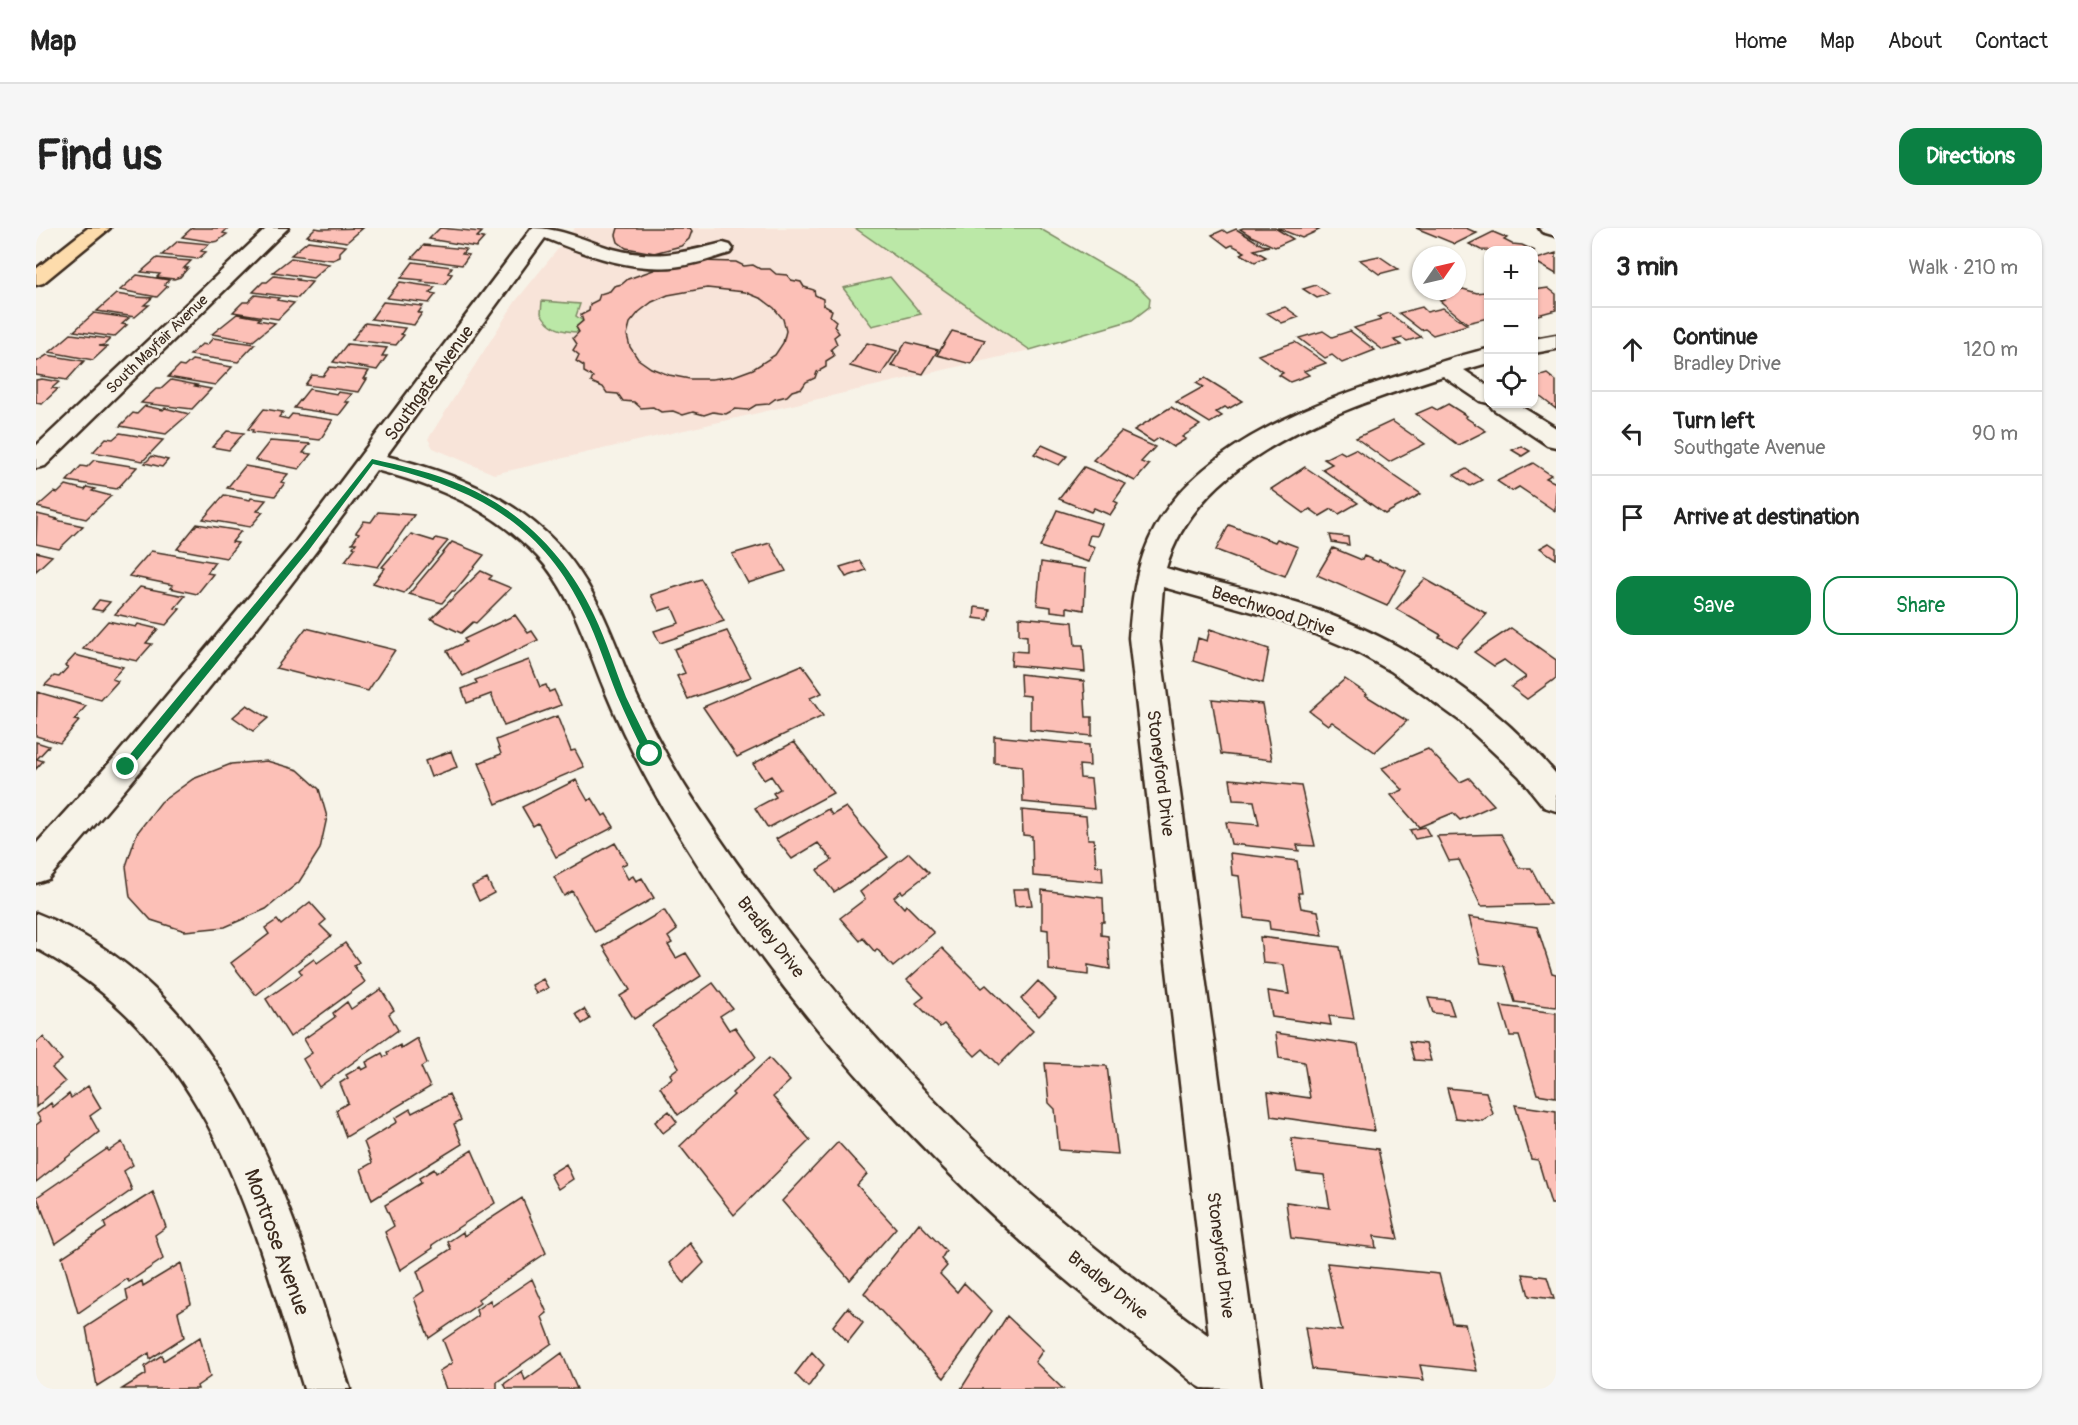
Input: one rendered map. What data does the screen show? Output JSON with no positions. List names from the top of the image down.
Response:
{
  "streets": {
    "street": [
      "South Mayfair Avenue",
      "Southgate Avenue",
      "Beechwood Drive",
      "Stoneyford Drive",
      "Bradley Drive",
      "Montrose Avenue"
    ]
  },
  "crossings": [
    ["Southgate Avenue", "Bradley Drive"],
    ["Beechwood Drive", "Stoneyford Drive"],
    ["Stoneyford Drive", "Bradley Drive"]
  ],
  "north": "top right",
  "page": {
    "header": "Map",
    "nav": [
      "Home",
      "Map",
      "About",
      "Contact"
    ],
    "buttons": [
      "Directions",
      ["Save", "Share"]
    ],
    "title": "Find us",
    "heading": ["3 min", "Walk · 210 m"],
    "map_buttons": ["+", "−"],
    "list": [
      ["Continue", "Bradley Drive", "120 m"],
      ["Turn left", "Southgate Avenue", "90 m"],
      "Arrive at destination"
    ]
  }
}
